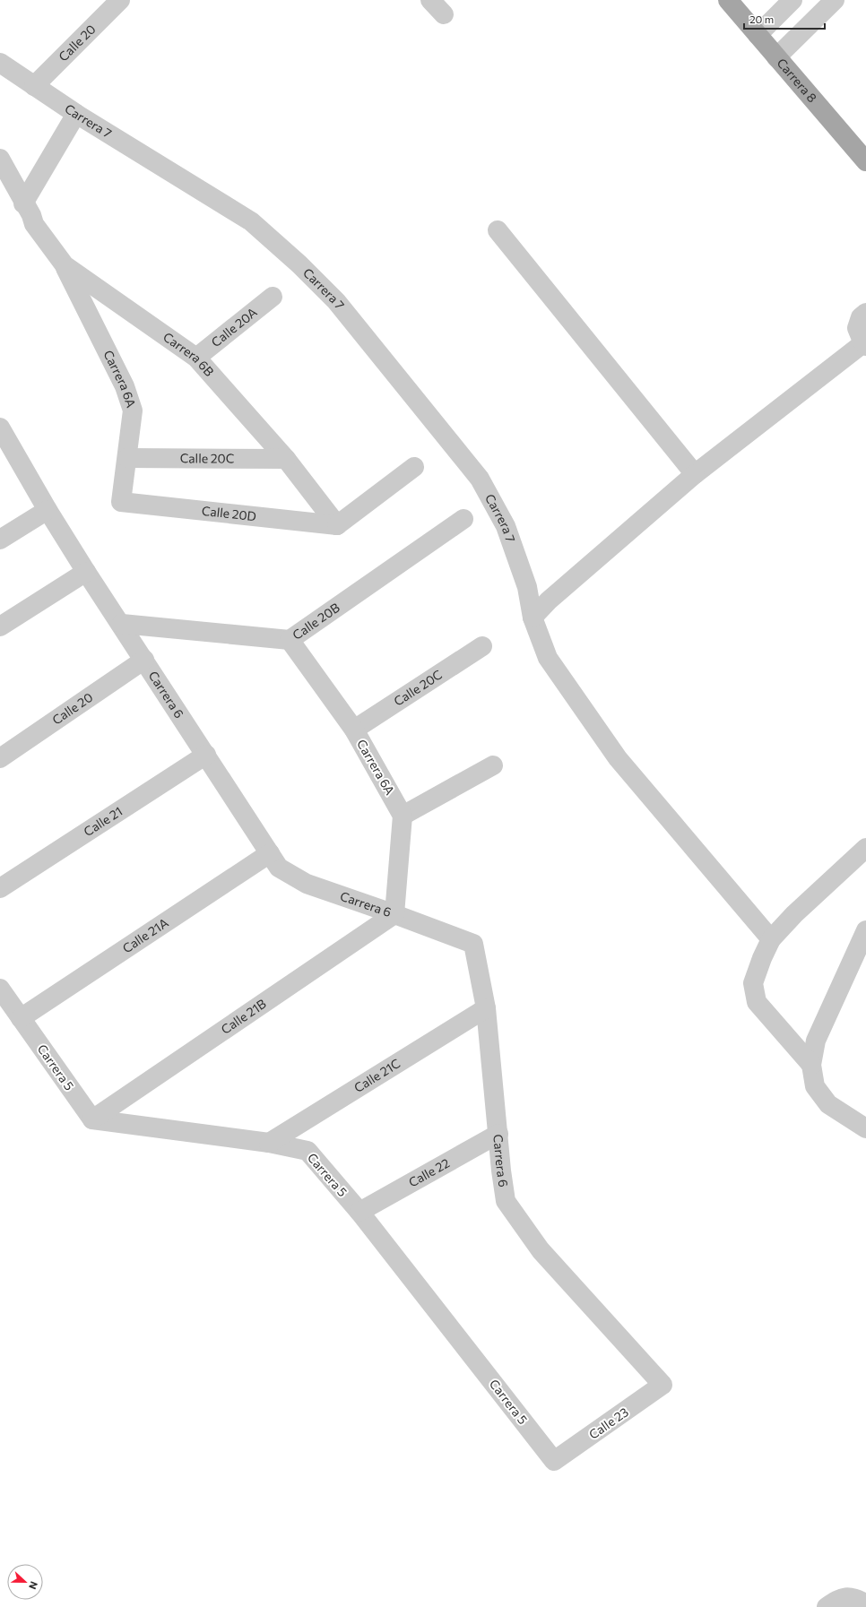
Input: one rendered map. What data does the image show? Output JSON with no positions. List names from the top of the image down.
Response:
{
  "streets": {
    "main road": ["Carrera 8"],
    "street": [
      "Calle 20",
      "Carrera 7",
      "Calle 20A",
      "Carrera 6B",
      "Carrera 6A",
      "Calle 20C",
      "Calle 20D",
      "Calle 20B",
      "Carrera 6",
      "Calle 21",
      "Calle 21A",
      "Calle 21B",
      "Carrera 5",
      "Calle 21C",
      "Calle 22",
      "Calle 23"
    ]
  },
  "crossings": [
    ["Calle 20", "Carrera 7"],
    ["Calle 20", "Carrera 6"],
    ["Calle 20A", "Carrera 6B"],
    ["Carrera 6B", "Carrera 6A"],
    ["Carrera 6B", "Calle 20C"],
    ["Carrera 6B", "Calle 20D"],
    ["Carrera 6A", "Calle 20C"],
    ["Carrera 6A", "Calle 20D"],
    ["Carrera 6A", "Calle 20B"],
    ["Calle 20B", "Carrera 6"],
    ["Carrera 6", "Calle 21"],
    ["Carrera 6", "Calle 21A"],
    ["Carrera 6", "Calle 21B"],
    ["Carrera 6", "Calle 21C"],
    ["Carrera 6", "Calle 22"],
    ["Carrera 6", "Calle 23"],
    ["Calle 21A", "Carrera 5"],
    ["Calle 21B", "Carrera 5"],
    ["Carrera 5", "Calle 21C"],
    ["Carrera 5", "Calle 22"],
    ["Carrera 5", "Calle 23"]
  ],
  "scale_bar": "20 m",
  "north": "right"
}
